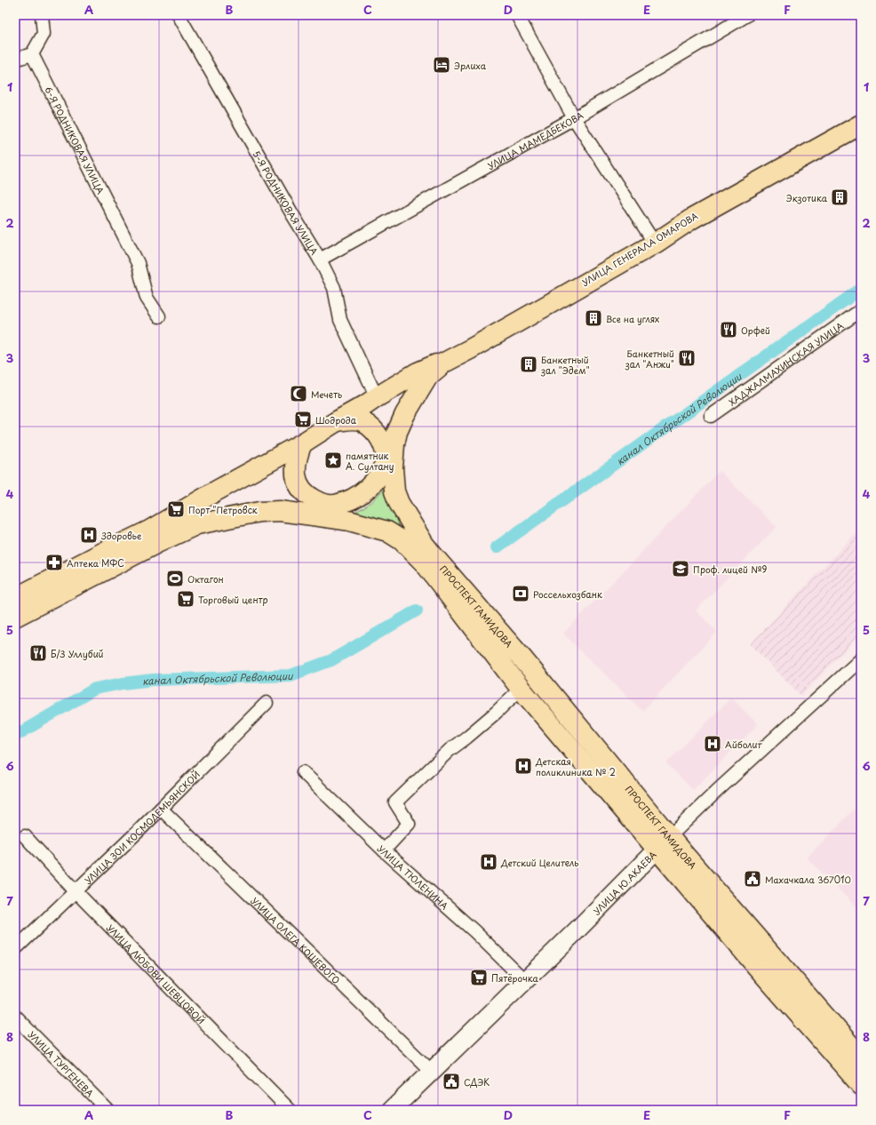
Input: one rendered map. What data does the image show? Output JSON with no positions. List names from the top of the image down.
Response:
{
  "streets": {
    "main road": ["УЛИЦА ГЕНЕРАЛА ОМАРОВА", "ПРОСПЕКТ ГАМИДОВА", "УЛИЦА Ю.АКАЕВА"],
    "street": [
      "6-Я РОДНИКОВАЯ УЛИЦА",
      "УЛИЦА МАМЕДБЕКОВА",
      "5-Я РОДНИКОВАЯ УЛИЦА",
      "ХАДЖАЛМАХИНСКАЯ УЛИЦА",
      "УЛИЦА ЗОИ КОСМОДЕМЬЯНСКОЙ",
      "УЛИЦА ТЮЛЕНИНА",
      "УЛИЦА ОЛЕГА КОШЕВОГО",
      "УЛИЦА ЛЮБОВИ ШЕВЦОВОЙ",
      "УЛИЦА ТУРГЕНЕВА"
    ]
  },
  "crossings": [
    ["УЛИЦА МАМЕДБЕКОВА", "5-Я РОДНИКОВАЯ УЛИЦА"],
    ["5-Я РОДНИКОВАЯ УЛИЦА", "УЛИЦА ГЕНЕРАЛА ОМАРОВА"],
    ["УЛИЦА ГЕНЕРАЛА ОМАРОВА", "ПРОСПЕКТ ГАМИДОВА"],
    ["ПРОСПЕКТ ГАМИДОВА", "УЛИЦА Ю.АКАЕВА"],
    ["УЛИЦА ЗОИ КОСМОДЕМЬЯНСКОЙ", "УЛИЦА ОЛЕГА КОШЕВОГО"],
    ["УЛИЦА ЗОИ КОСМОДЕМЬЯНСКОЙ", "УЛИЦА ЛЮБОВИ ШЕВЦОВОЙ"],
    ["УЛИЦА ТЮЛЕНИНА", "УЛИЦА Ю.АКАЕВА"],
    ["УЛИЦА Ю.АКАЕВА", "УЛИЦА ОЛЕГА КОШЕВОГО"]
  ],
  "water": ["канал Октябрьской Революции"],
  "places": {
    "hotel": ["Эрлиха"],
    "building": ["Экзотика", "Все на углях", "Банкетный зал \"Эдем\""],
    "restaurant": ["Орфей", "Банкетный зал \"Анжи\"", "Б/З Уллубий"],
    "mosque": ["Мечеть"],
    "supermarket": [
      "Шодрода",
      "Порт \"Петровск",
      "Торговый центр",
      "Пятёрочка"
    ],
    "place": ["памятник А. Султану"],
    "hospital": [
      "Здоровье",
      "Айболит",
      "Детская поликлиника № 2",
      "Детский Целитель"
    ],
    "pharmacy": ["Аптека МФС"],
    "school or university": ["Проф. лицей №9"],
    "sports": ["Октагон"],
    "bank": ["Россельхозбанк"],
    "public building": ["Махачкала 367010", "СДЭК"]
  },
  "grid": {
    "columns": [
      "A",
      "B",
      "C",
      "D",
      "E",
      "F"
    ],
    "rows": [
      "1",
      "2",
      "3",
      "4",
      "5",
      "6",
      "7",
      "8"
    ]
  }
}
